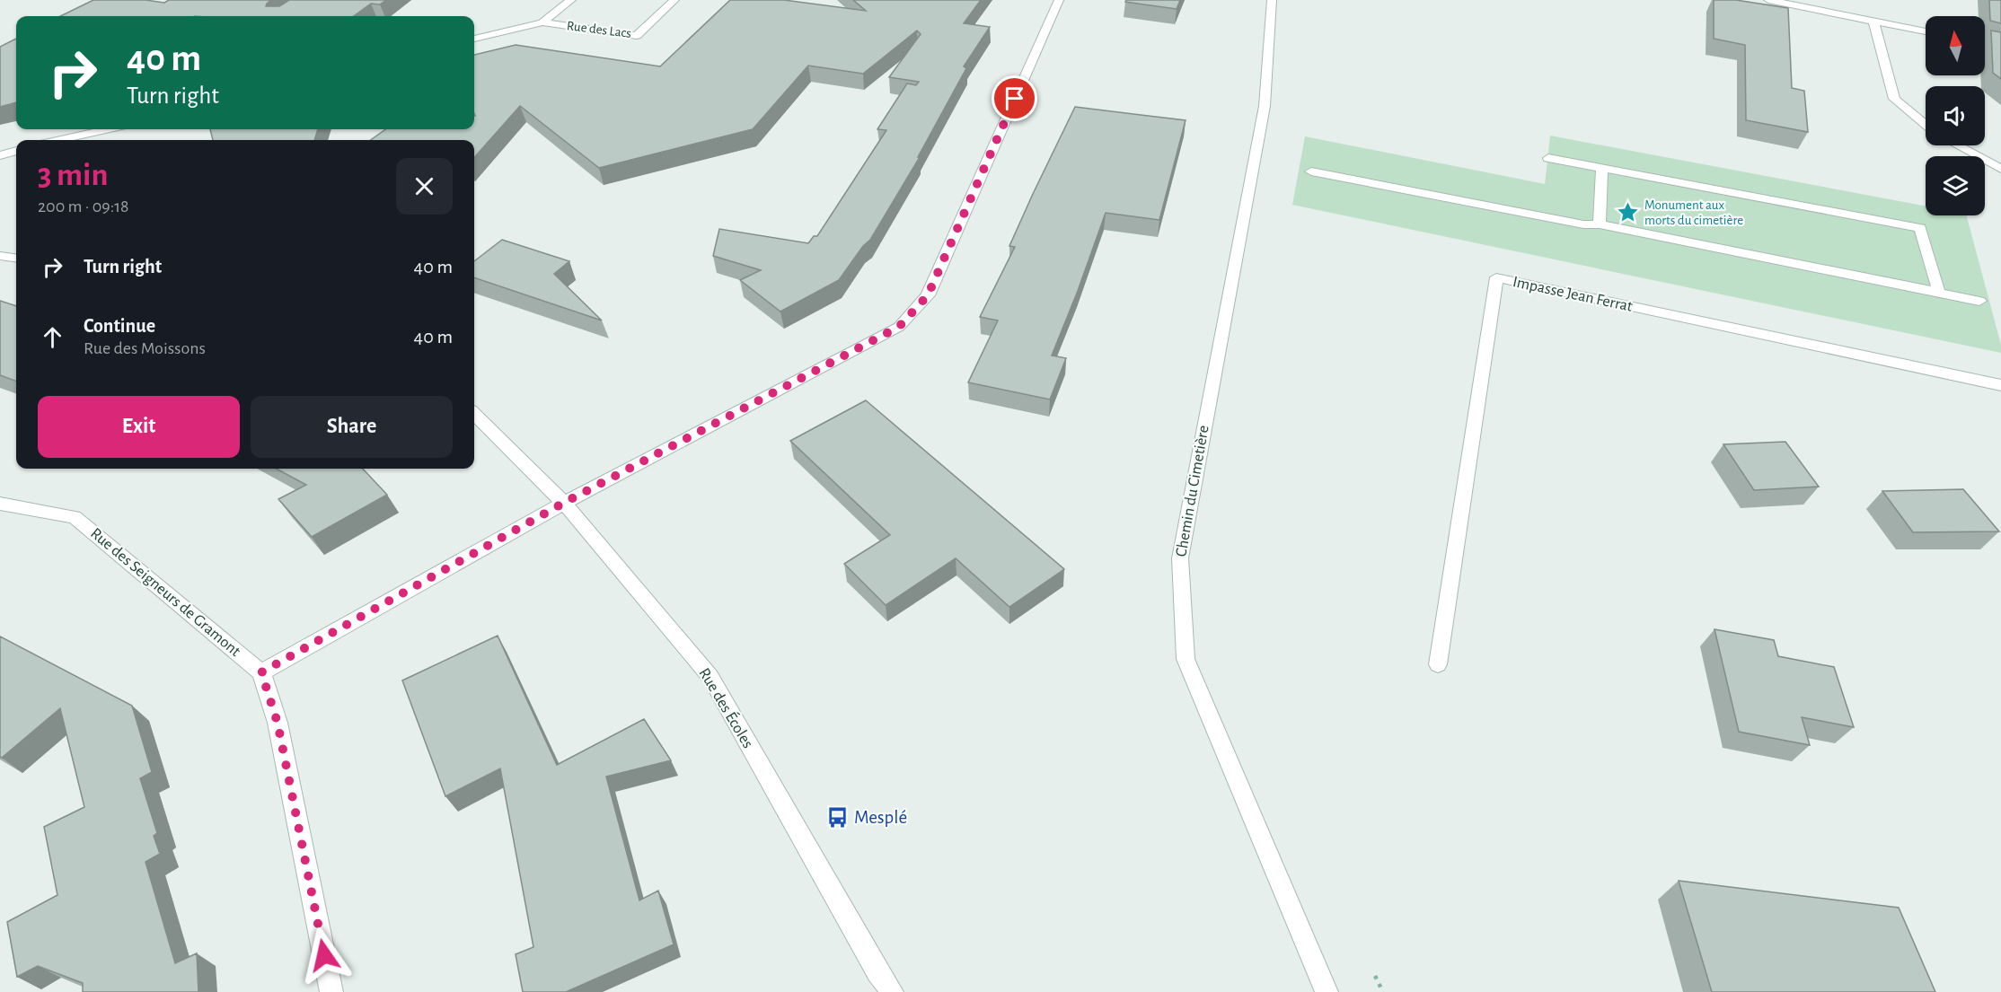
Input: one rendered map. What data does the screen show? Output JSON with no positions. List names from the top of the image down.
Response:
{
  "streets": {
    "street": [
      "Rue des Lacs",
      "Impasse Jean Ferrat",
      "Chemin du Cimetière",
      "Rue des Seigneurs de Gramont",
      "Rue des Écoles"
    ]
  },
  "places": {
    "place": ["Monument aux morts du cimetière"],
    "bus stop": ["Mesplé"]
  },
  "north": "top",
  "page": {
    "turn": ["40 m", "Turn right"],
    "heading": ["3 min", "200 m · 09:18"],
    "list": [
      {
        "name": "Turn right",
        "value": "40 m"
      },
      {
        "name": "Continue",
        "note": "Rue des Moissons",
        "value": "40 m"
      }
    ],
    "buttons": ["Exit", "Share"]
  }
}
